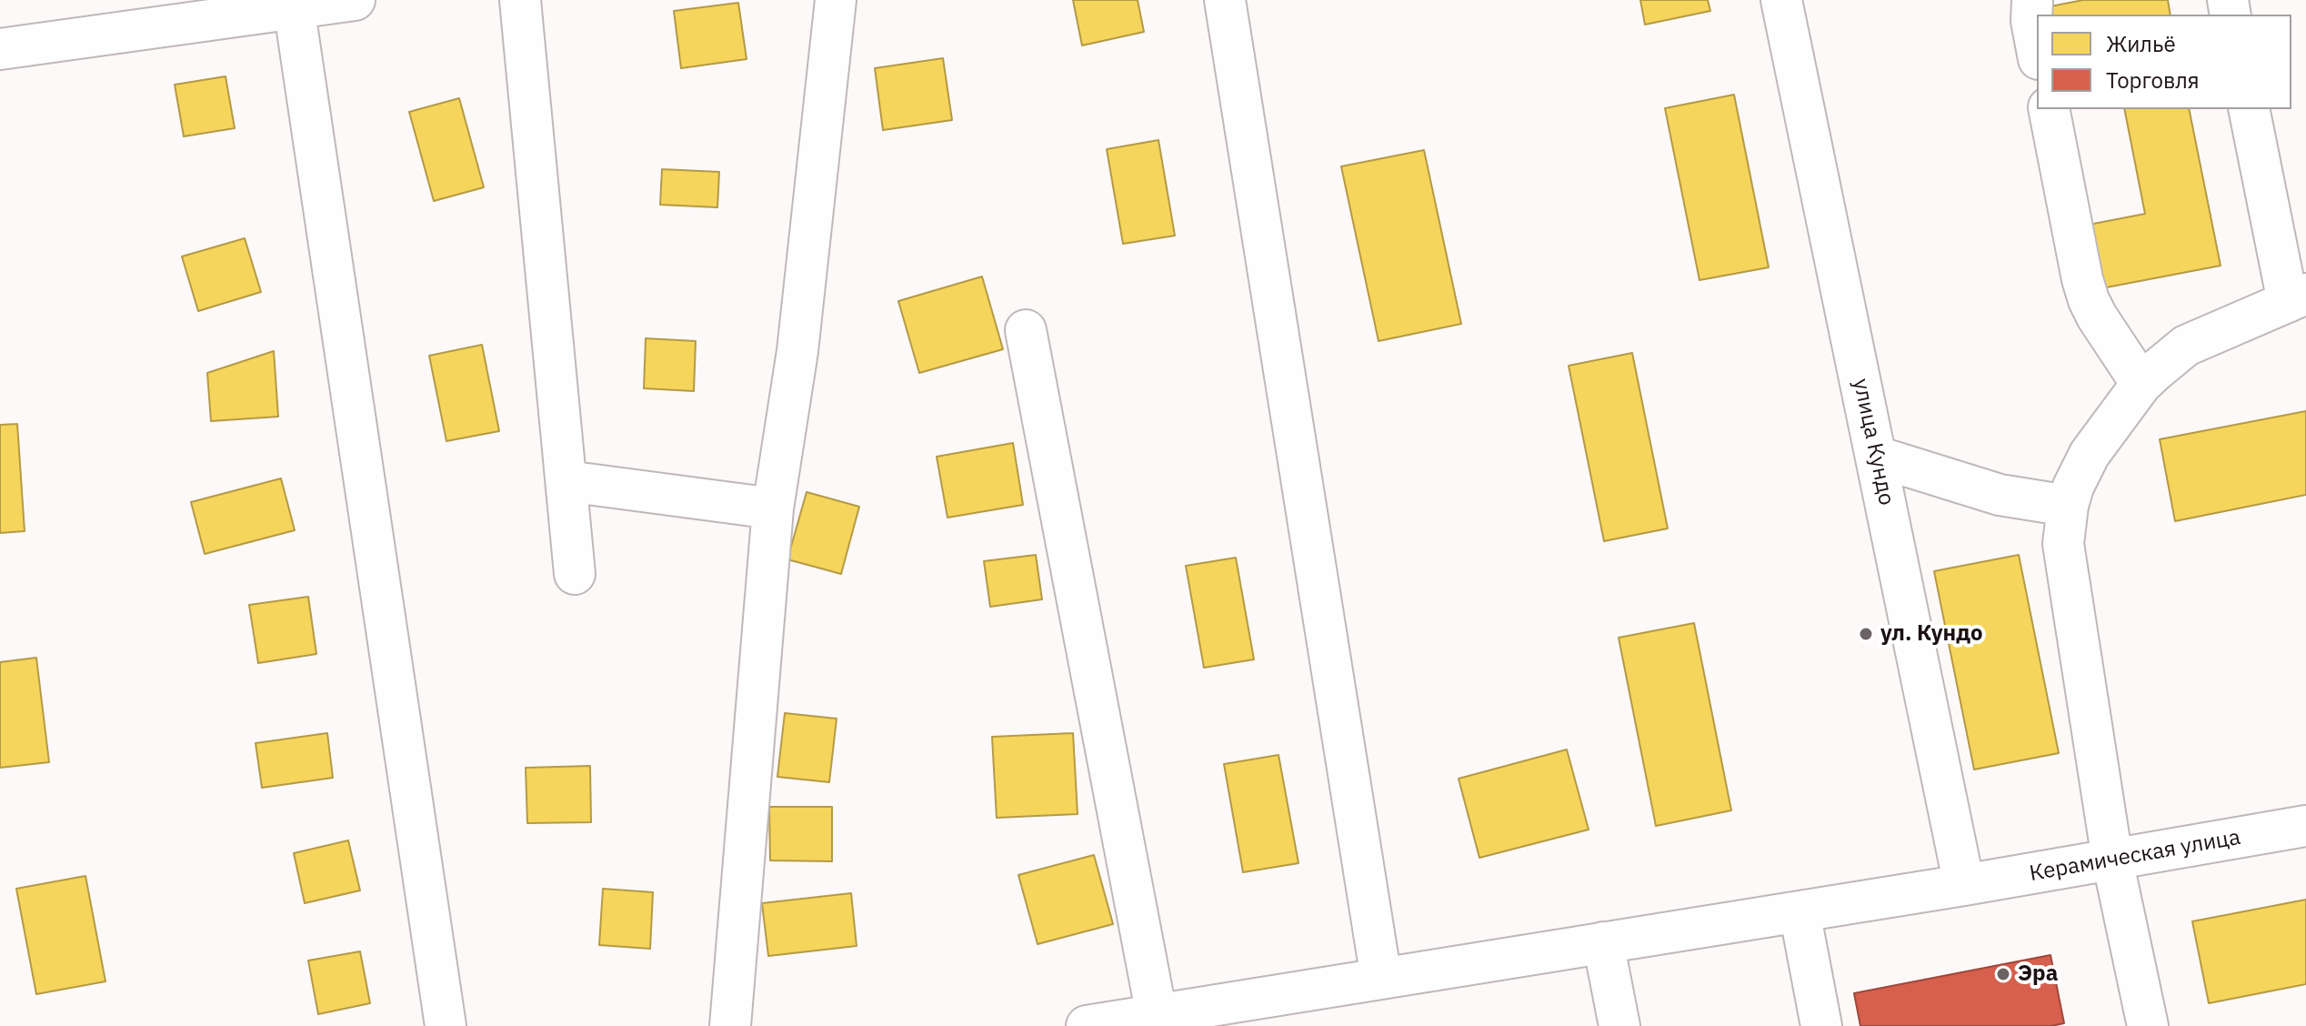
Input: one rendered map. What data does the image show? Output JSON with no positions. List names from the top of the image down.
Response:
{
  "streets": {
    "street": ["улица Кундо", "Керамическая улица"]
  },
  "crossings": [
    ["улица Кундо", "Керамическая улица"]
  ],
  "places": ["ул. Кундо", "Эра"],
  "legend": ["Жильё", "Торговля"]
}
